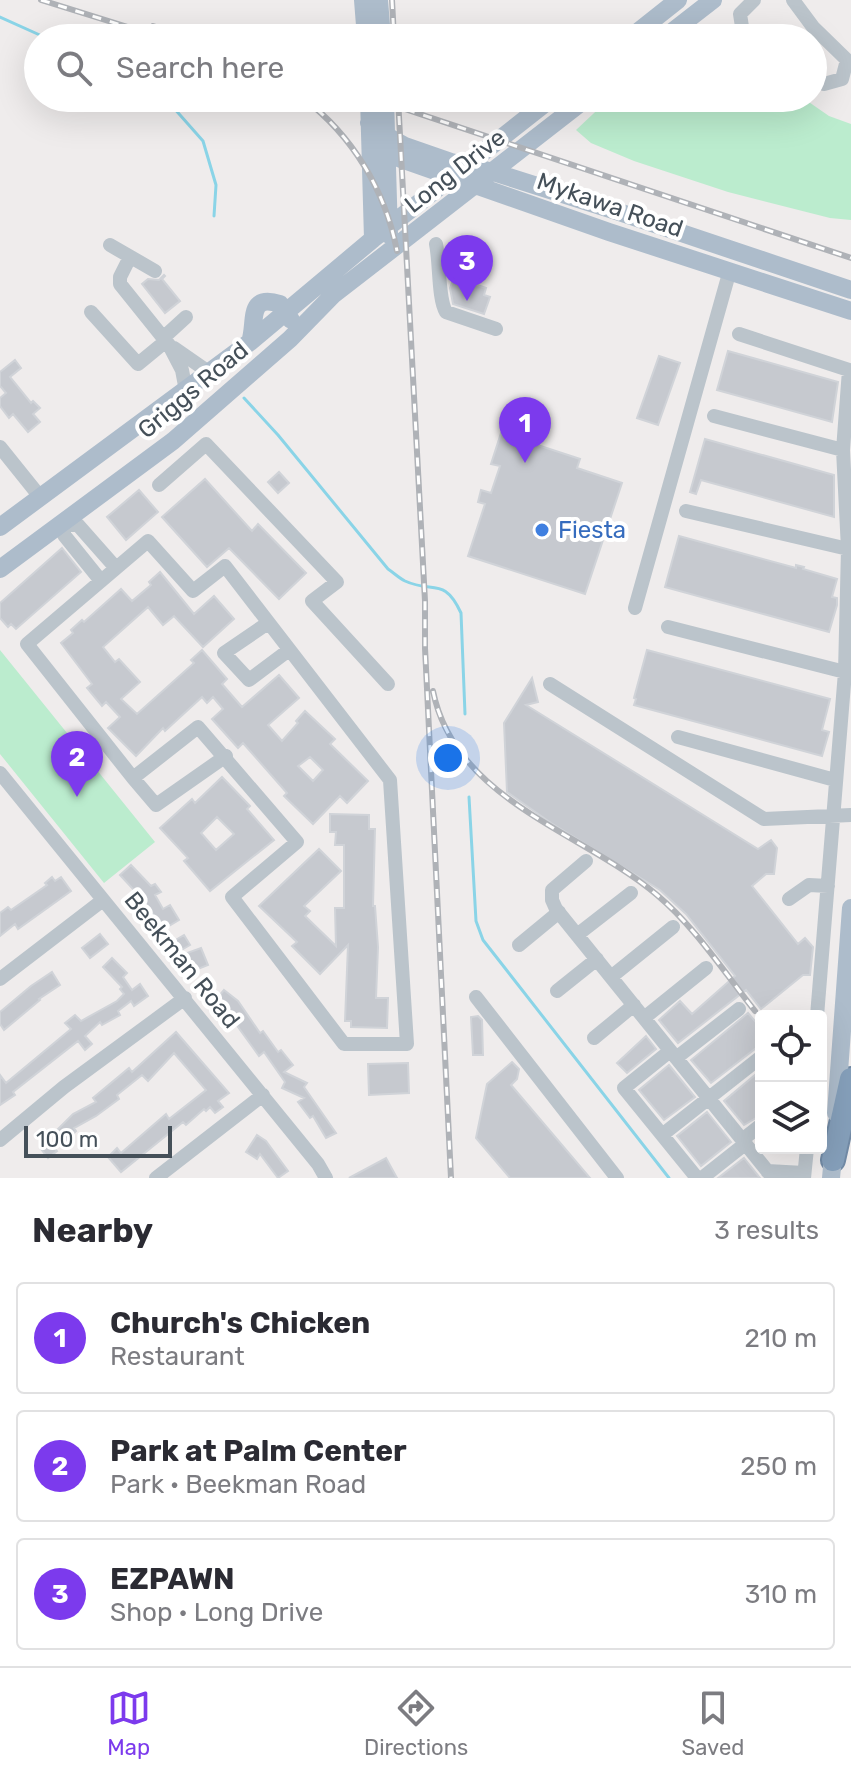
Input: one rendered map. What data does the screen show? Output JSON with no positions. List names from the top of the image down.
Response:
{
  "streets": {
    "main road": ["Long Drive", "Mykawa Road", "Griggs Road"],
    "street": ["Beekman Road"]
  },
  "crossings": [
    ["Long Drive", "Mykawa Road"],
    ["Long Drive", "Griggs Road"]
  ],
  "places": ["Fiesta"],
  "scale_bar": "100 m",
  "page": {
    "search": "Search here",
    "pins": ["3", "1", "2"],
    "scale": "100 m",
    "heading": ["Nearby", "3 results"],
    "list": [
      {
        "mark": "1",
        "name": "Church's Chicken",
        "note": "Restaurant",
        "value": "210 m"
      },
      {
        "mark": "2",
        "name": "Park at Palm Center",
        "note": "Park · Beekman Road",
        "value": "250 m"
      },
      {
        "mark": "3",
        "name": "EZPAWN",
        "note": "Shop · Long Drive",
        "value": "310 m"
      }
    ],
    "nav": ["Map", "Directions", "Saved"]
  }
}
